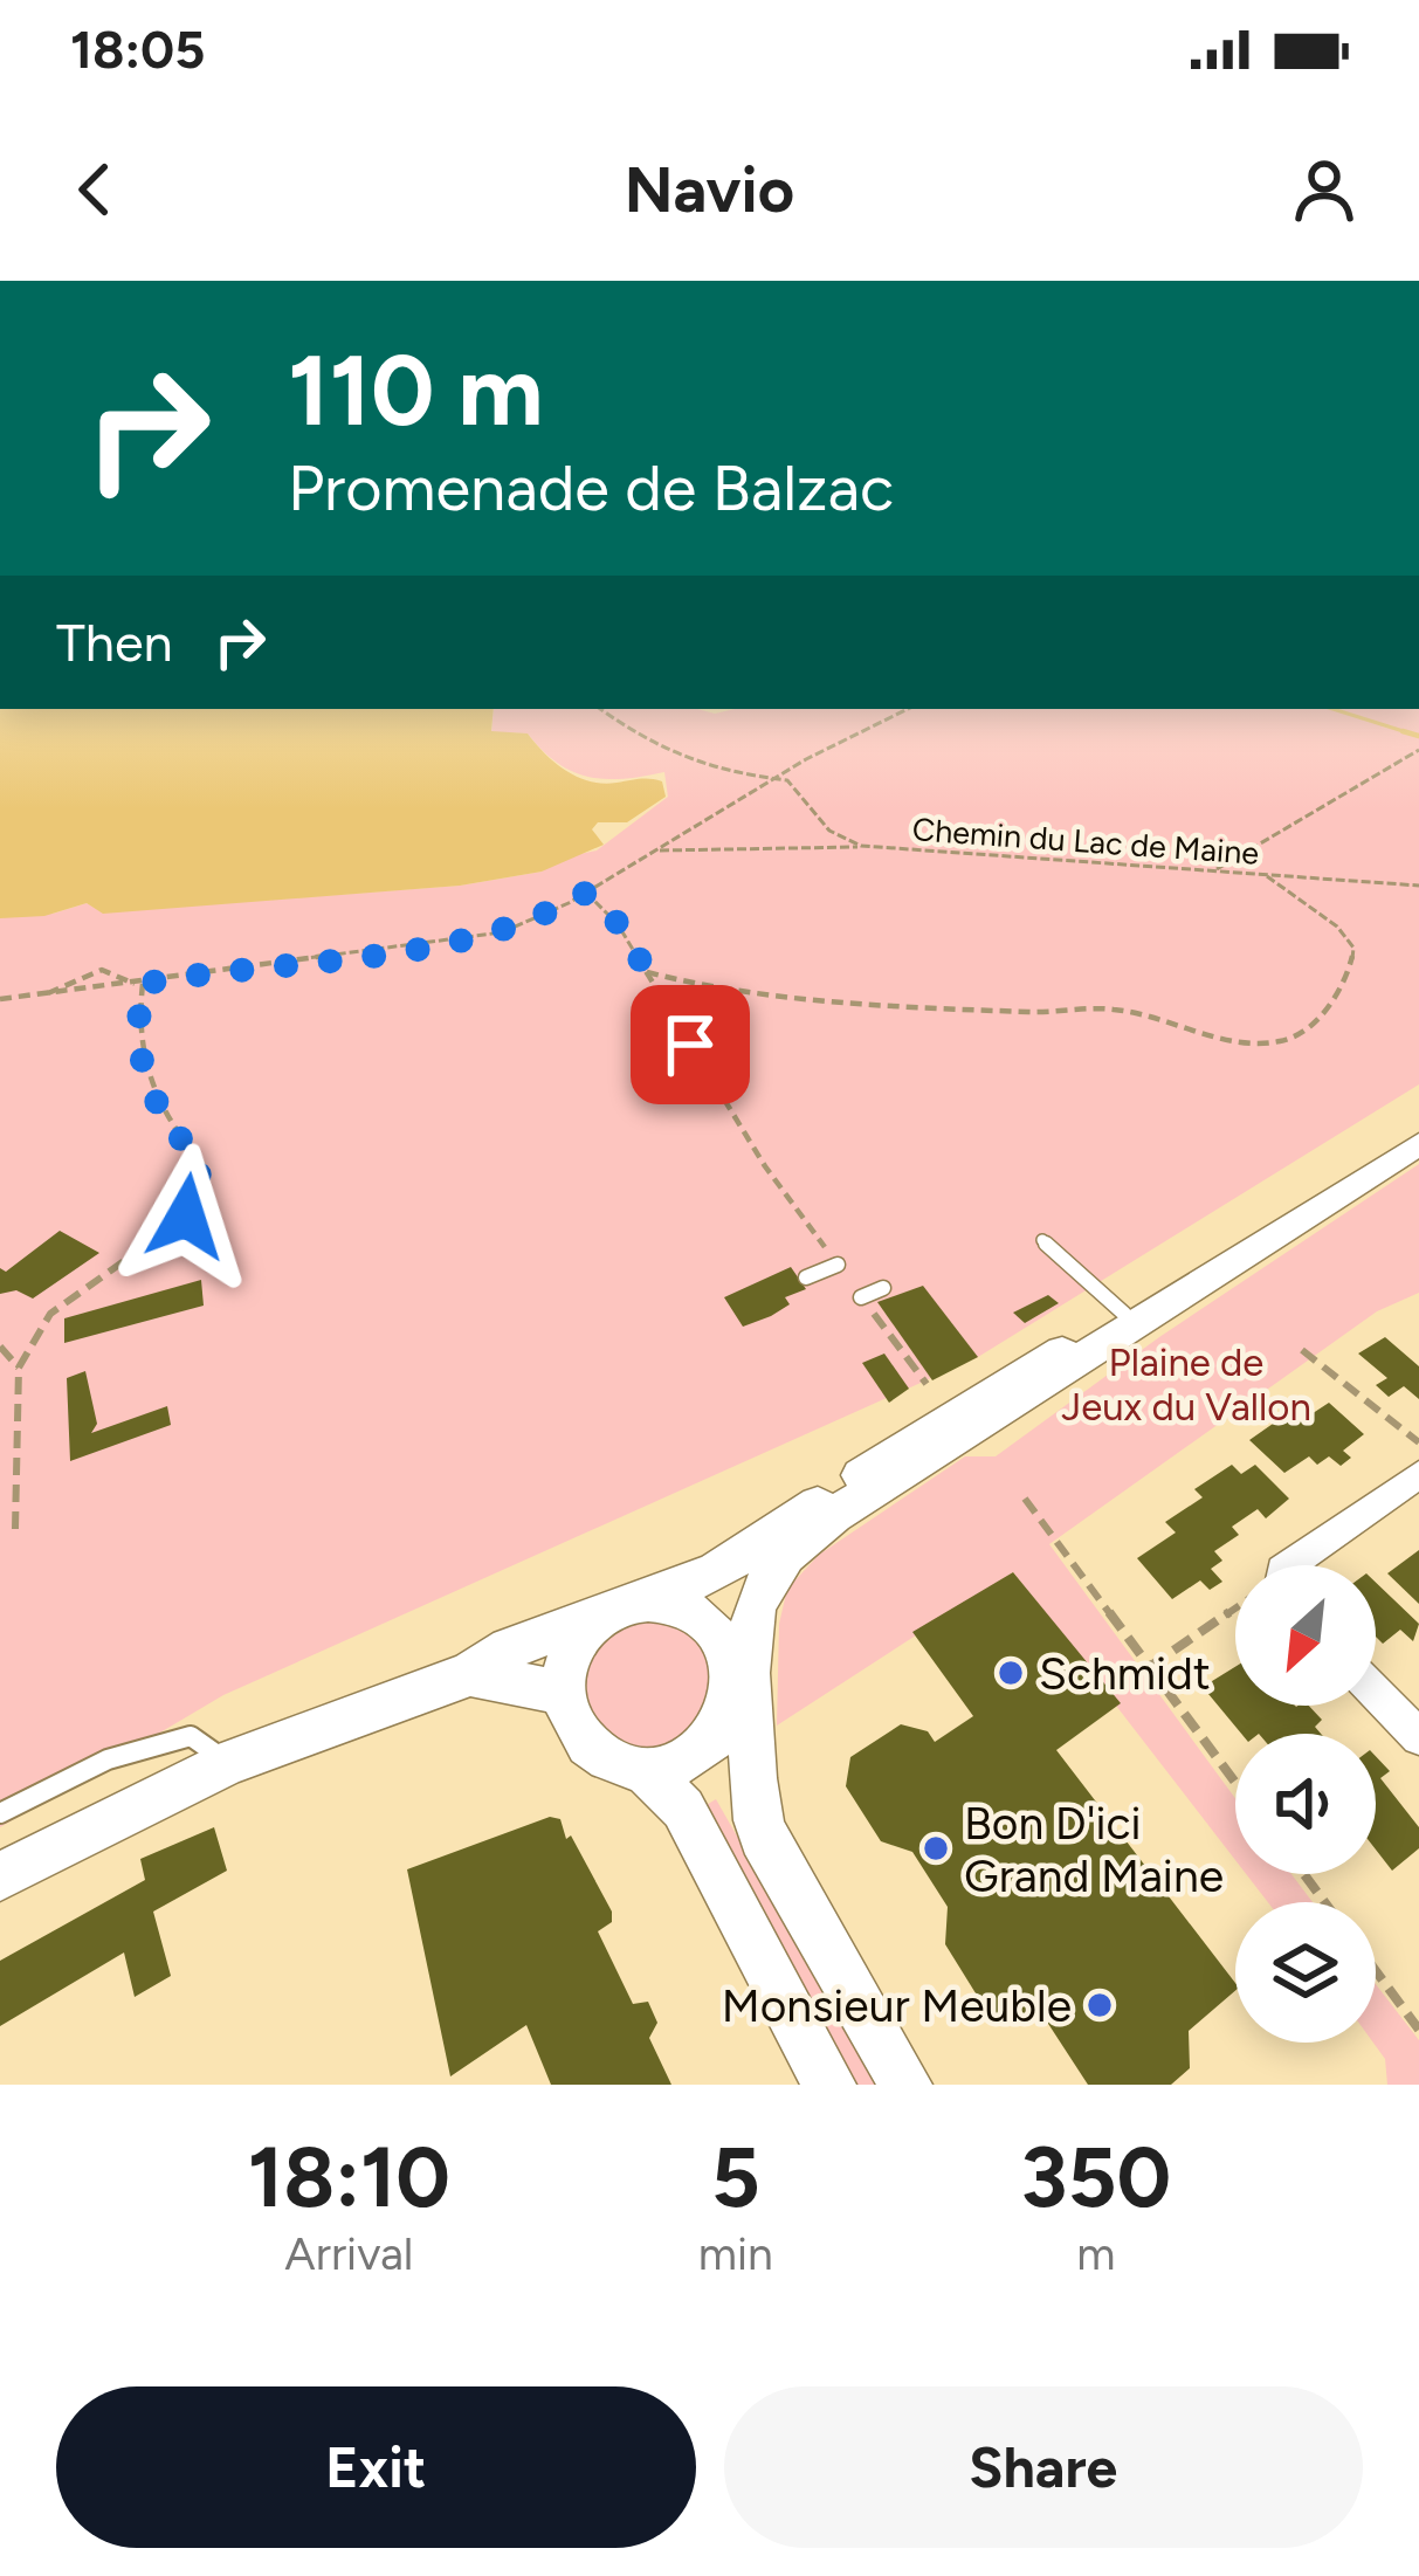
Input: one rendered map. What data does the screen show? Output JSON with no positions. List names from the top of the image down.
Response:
{
  "streets": {
    "path": ["Chemin du Lac de Maine"]
  },
  "parks": ["Plaine de Jeux du Vallon"],
  "places": ["Schmidt", "Bon D'ici Grand Maine", "Monsieur Meuble"],
  "north": "bottom left",
  "page": {
    "status": "18:05",
    "header": "Navio",
    "turn": ["110 m", "Promenade de Balzac"],
    "then": "Then",
    "eta": [
      "18:10",
      "Arrival",
      "5",
      "min",
      "350",
      "m"
    ],
    "buttons": ["Exit", "Share"]
  }
}
